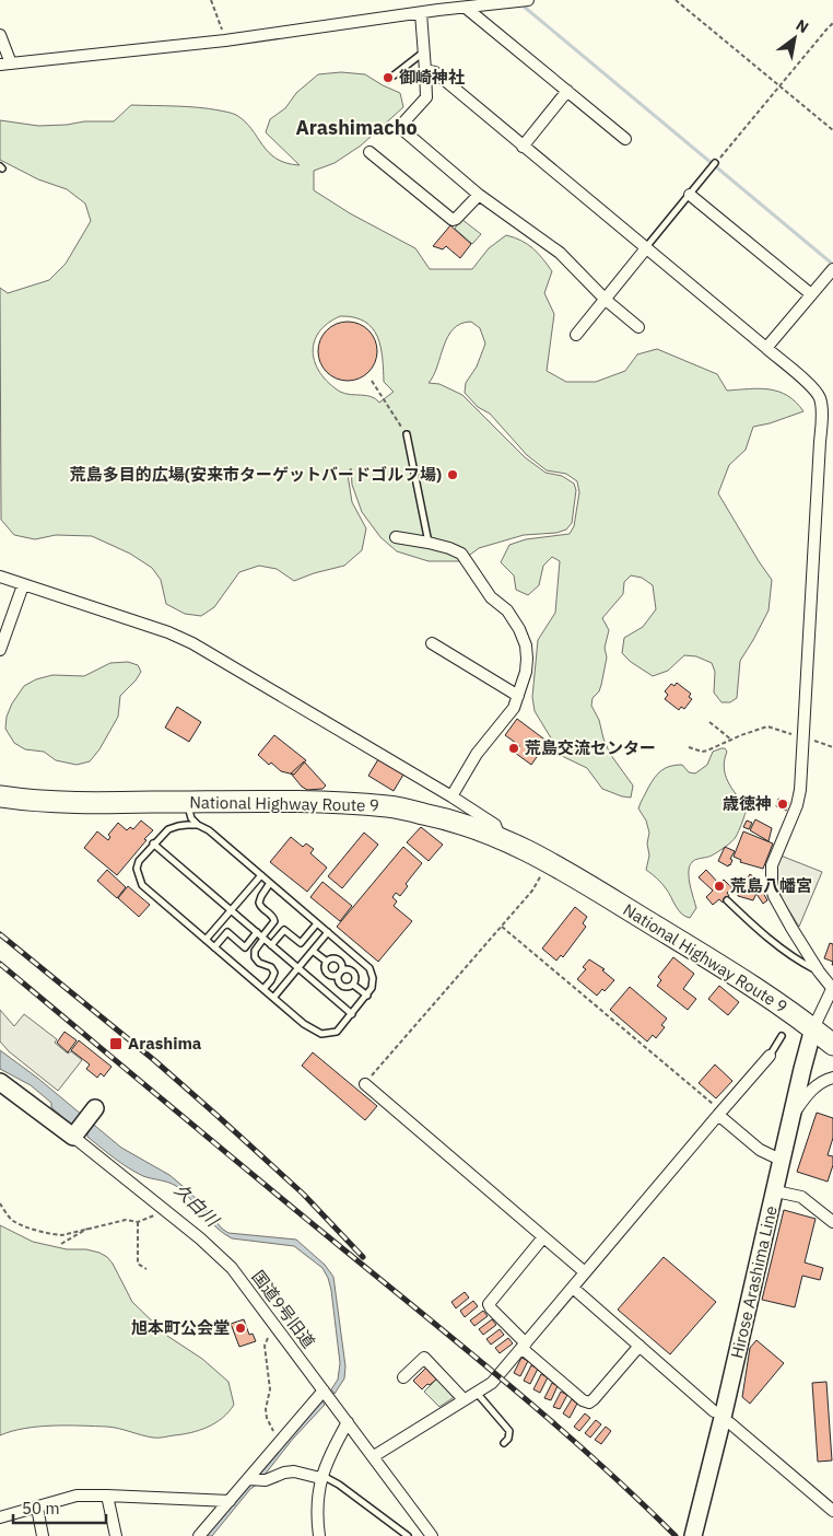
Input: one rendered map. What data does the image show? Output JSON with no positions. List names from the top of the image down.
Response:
{
  "streets": {
    "highway": ["National Highway Route 9"],
    "main road": ["Hirose Arashima Line"],
    "street": ["国道9号旧道"]
  },
  "crossings": [
    ["National Highway Route 9", "Hirose Arashima Line"]
  ],
  "districts": ["Arashimacho"],
  "water": ["久白川"],
  "places": {
    "other": [
      "御崎神社",
      "荒島多目的広場(安来市ターゲットバードゴルフ場)",
      "荒島交流センター",
      "歳徳神",
      "荒島八幡宮",
      "旭本町公会堂"
    ],
    "transit": ["Arashima"]
  },
  "scale_bar": "50 m",
  "north": "top right"
}
